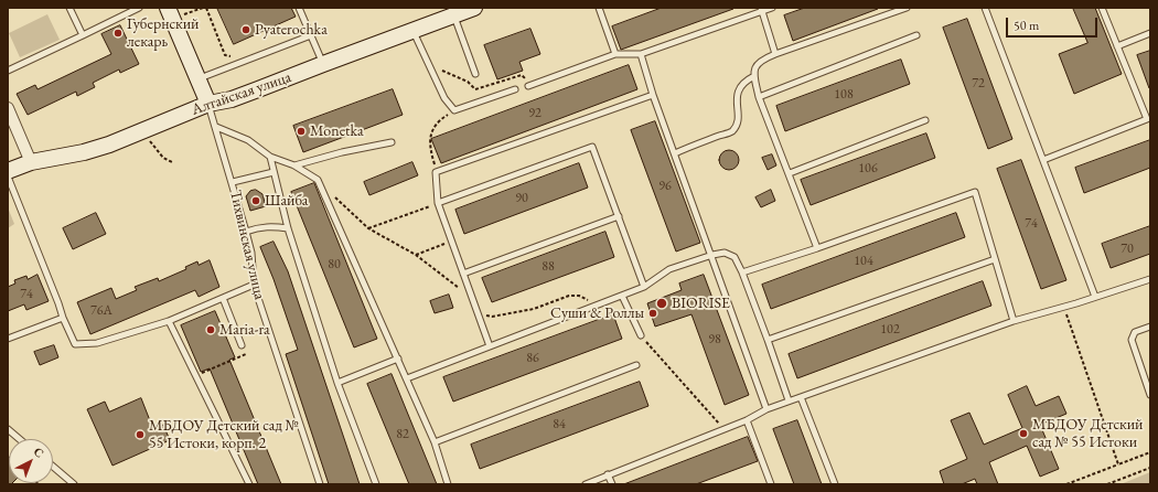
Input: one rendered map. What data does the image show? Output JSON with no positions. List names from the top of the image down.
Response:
{
  "streets": {
    "main road": ["Алтайская улица", "Тихвинская улица"]
  },
  "crossings": [
    ["Алтайская улица", "Тихвинская улица"]
  ],
  "places": [
    "Pyaterochka",
    "Губернский лекарь",
    "Monetka",
    "Шайба",
    "BIORISE",
    "Суши & Роллы",
    "Maria-ra",
    "МБДОУ Детский сад № 55 Истоки",
    "МБДОУ Детский сад № 55 Истоки, корп. 2"
  ],
  "house_numbers": [
    "72",
    "108",
    "92",
    "106",
    "96",
    "90",
    "74",
    "70",
    "104",
    "80",
    "88",
    "74",
    "76А",
    "102",
    "98",
    "86",
    "84",
    "82"
  ],
  "scale_bar": "50 m",
  "north": "top right"
}
